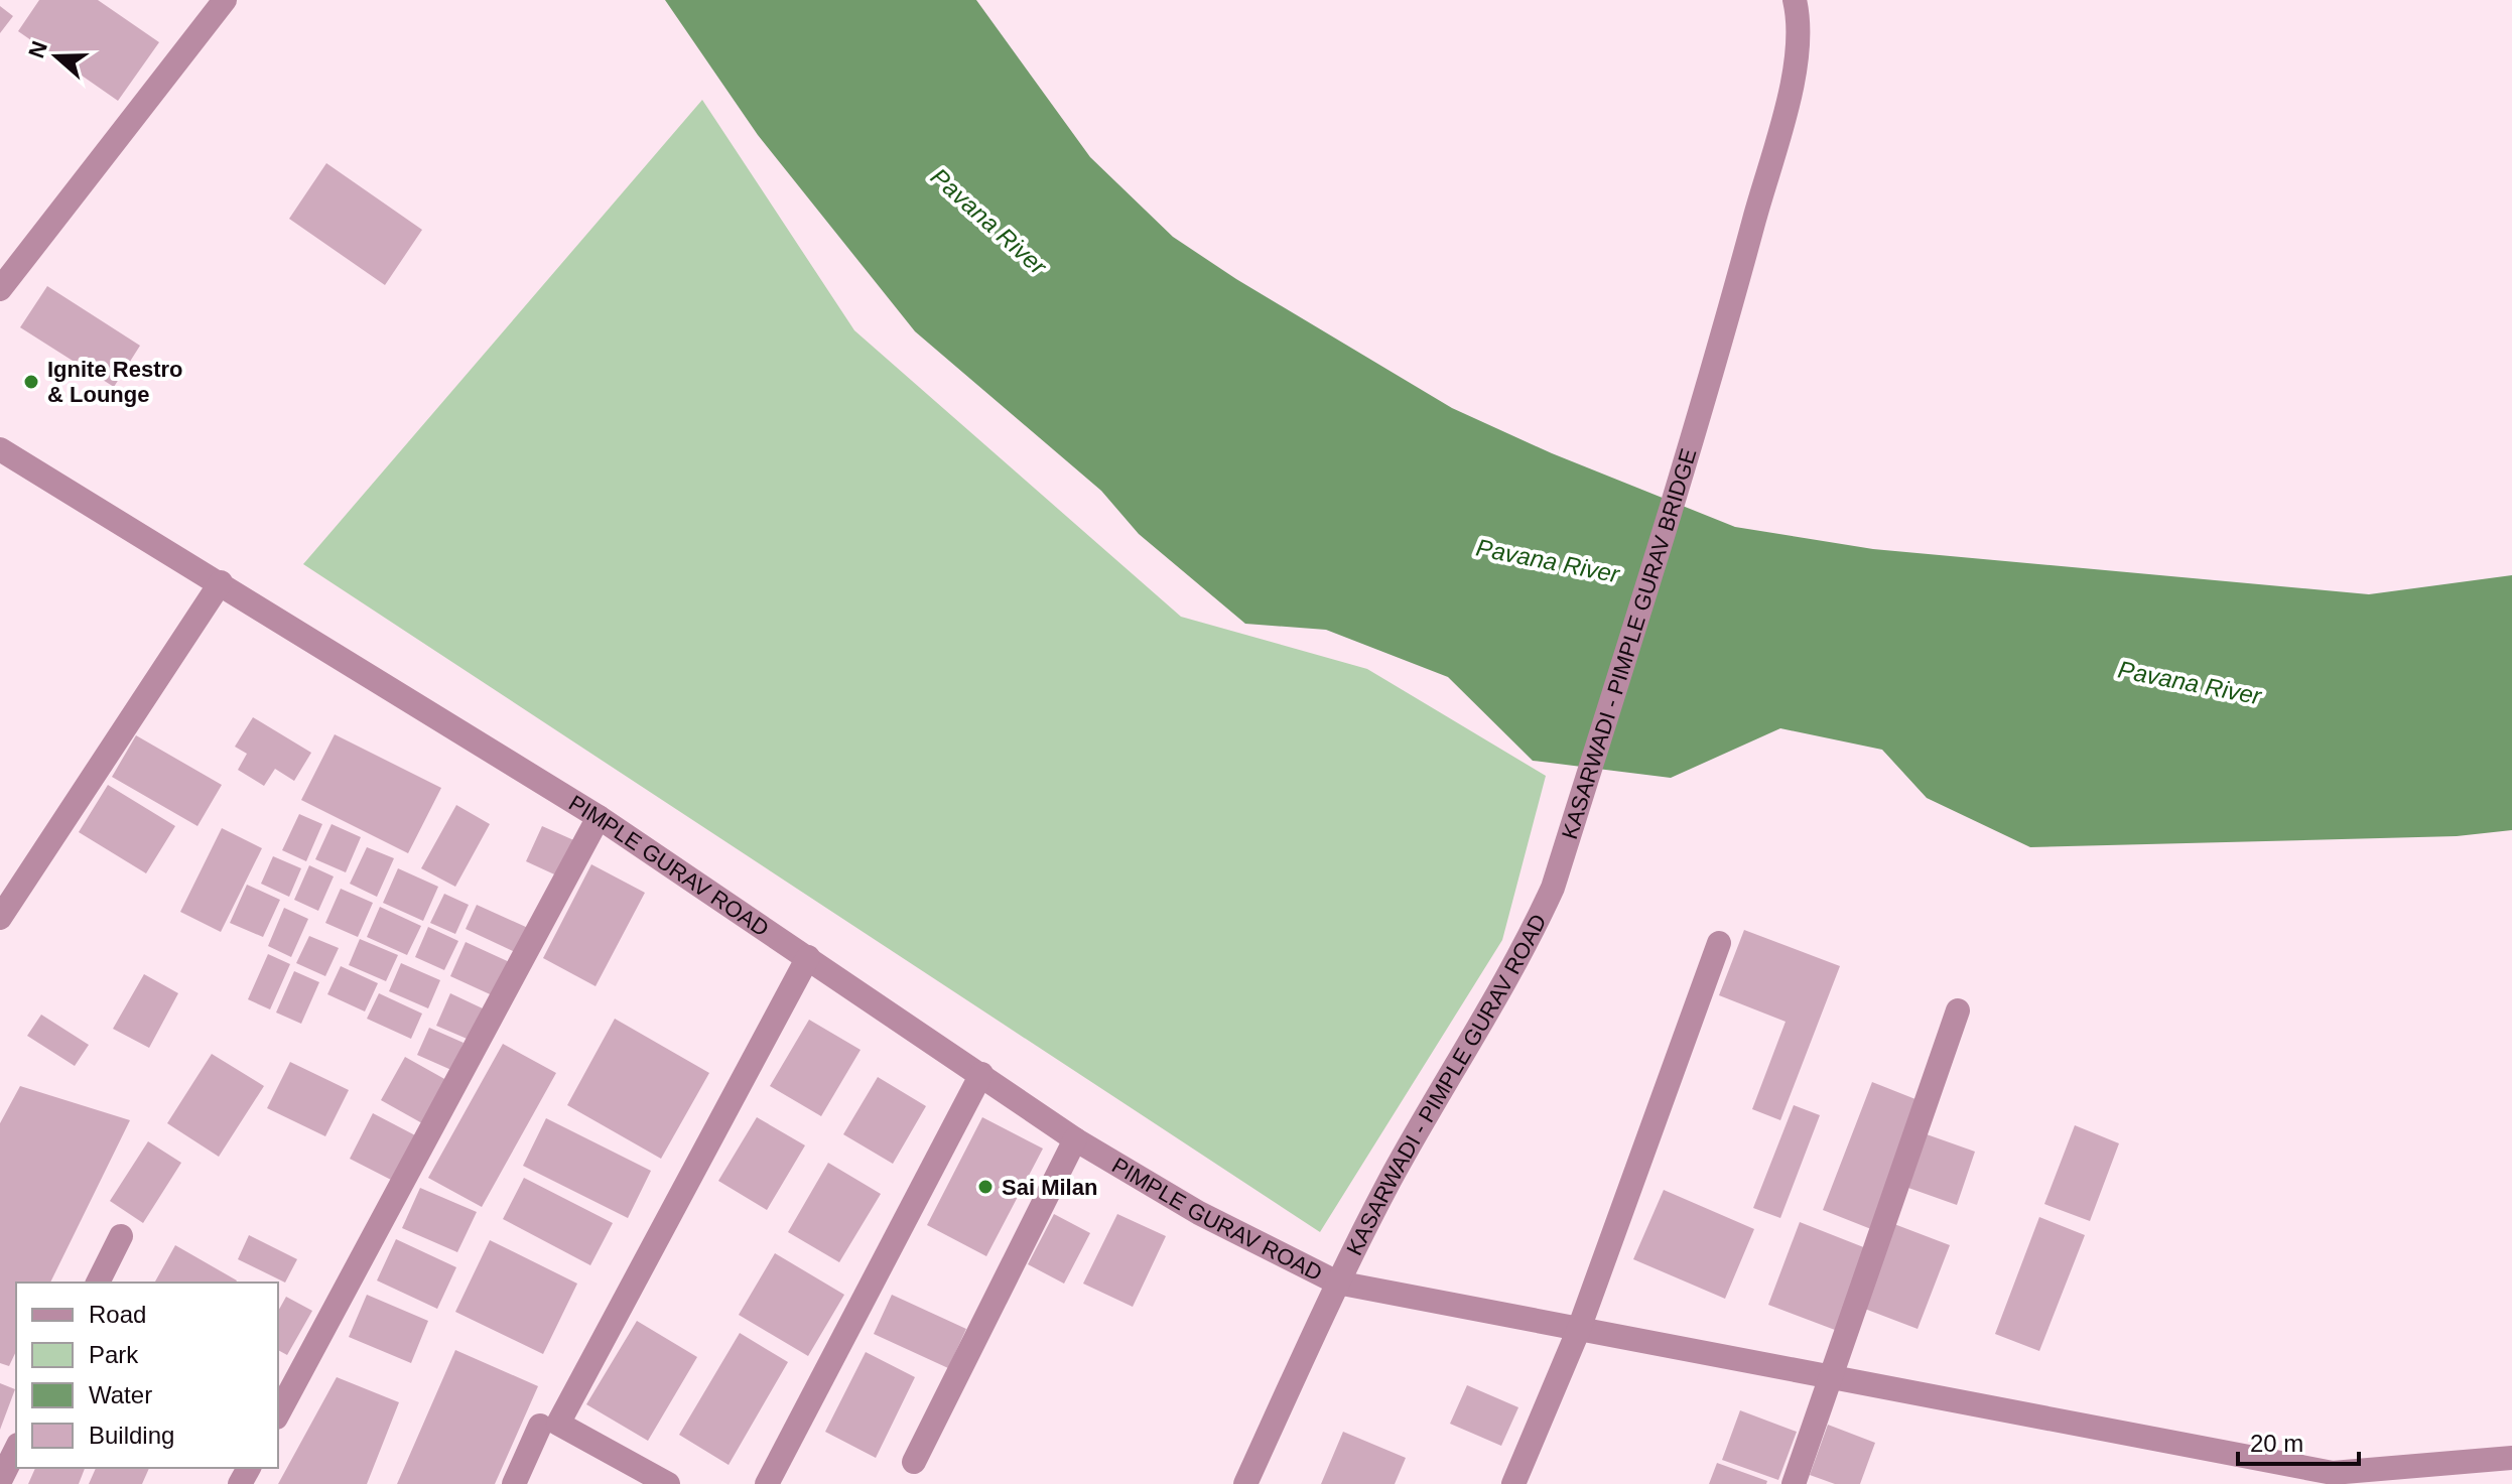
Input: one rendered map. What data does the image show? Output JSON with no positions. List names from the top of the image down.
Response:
{
  "streets": {
    "street": ["KASARWADI - PIMPLE GURAV BRIDGE", "PIMPLE GURAV ROAD", "KASARWADI - PIMPLE GURAV ROAD"]
  },
  "crossings": [
    ["KASARWADI - PIMPLE GURAV BRIDGE", "KASARWADI - PIMPLE GURAV ROAD"],
    ["PIMPLE GURAV ROAD", "KASARWADI - PIMPLE GURAV ROAD"]
  ],
  "water": ["Pavana River"],
  "places": ["Ignite Restro & Lounge", "Sai Milan"],
  "legend": [
    "Road",
    "Park",
    "Water",
    "Building"
  ],
  "scale_bar": "20 m",
  "north": "left"
}
